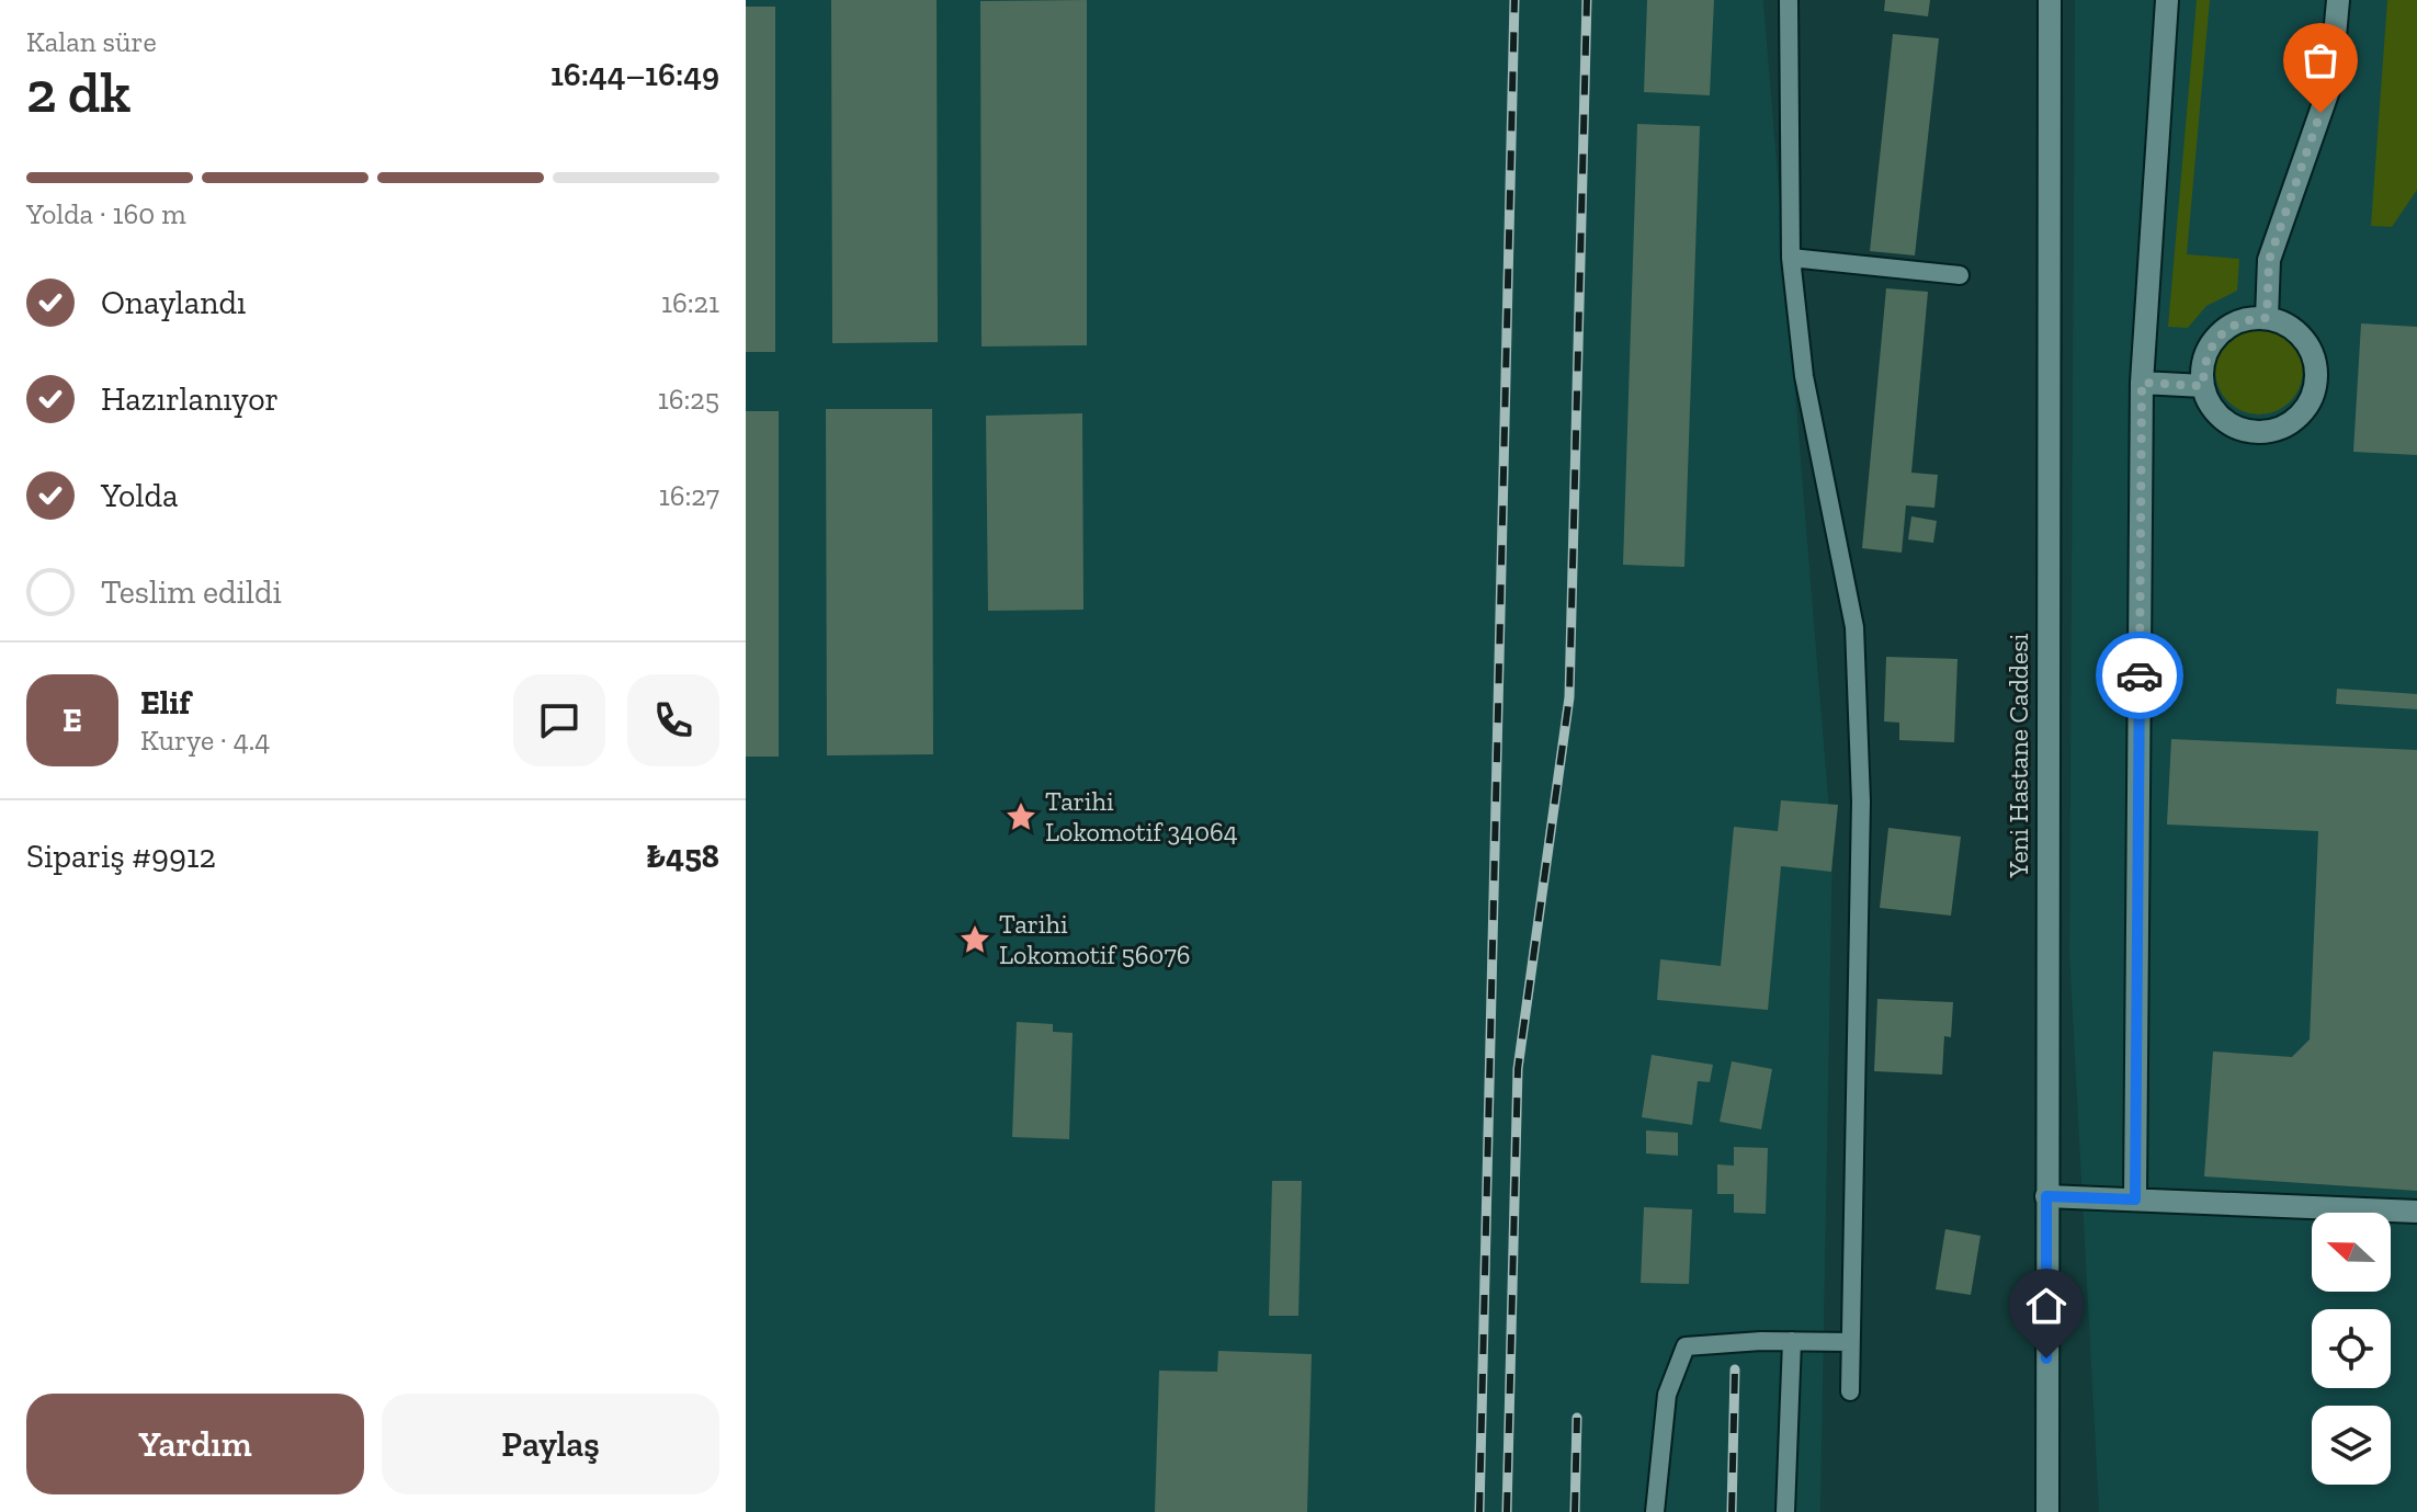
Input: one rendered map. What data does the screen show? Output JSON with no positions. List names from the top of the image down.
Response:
{
  "streets": {
    "street": ["Yeni Hastane Caddesi"]
  },
  "places": {
    "place": ["Tarihi Lokomotif 34064", "Tarihi Lokomotif 56076"]
  },
  "north": "left",
  "page": {
    "heading": ["2 dk", "Kalan süre", "16:44–16:49"],
    "panel": [
      "Elif",
      "Kurye · 4.4",
      "Sipariş #9912",
      "₺458"
    ],
    "bar": "Yolda · 160 m",
    "list": [
      ["Onaylandı", "16:21"],
      ["Hazırlanıyor", "16:25"],
      ["Yolda", "16:27"],
      "Teslim edildi"
    ],
    "round": "E",
    "buttons": ["Yardım", "Paylaş"]
  }
}
